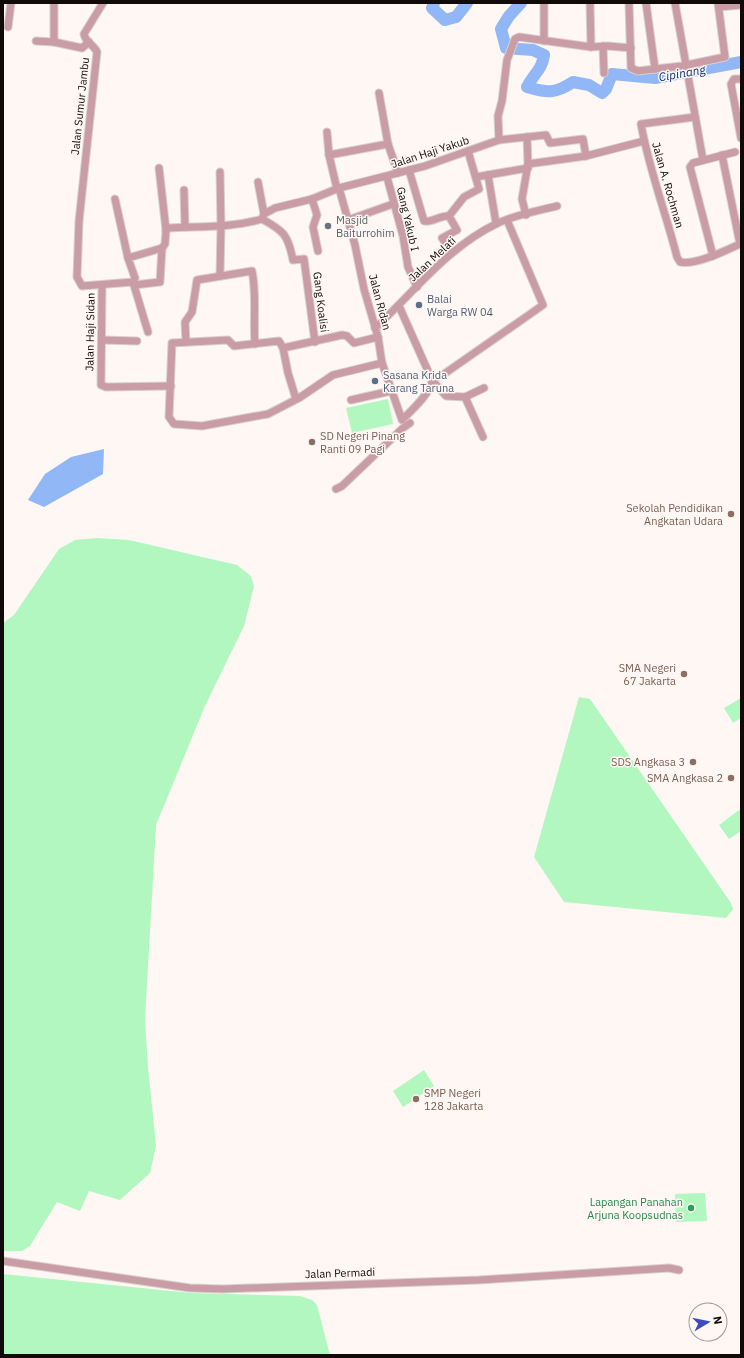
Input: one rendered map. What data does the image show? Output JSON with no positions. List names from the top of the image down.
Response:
{
  "streets": {
    "street": [
      "Jalan Sumur Jambu",
      "Jalan Haji Yakub",
      "Jalan A. Rochman",
      "Gang Yakub I",
      "Jalan Melati",
      "Gang Koalisi",
      "Jalan Ridan",
      "Jalan Haji Sidan",
      "Jalan Permadi"
    ]
  },
  "crossings": [
    ["Jalan Sumur Jambu", "Jalan Haji Sidan"],
    ["Jalan Haji Yakub", "Gang Yakub I"],
    ["Jalan Haji Yakub", "Gang Koalisi"],
    ["Jalan Haji Yakub", "Jalan Ridan"],
    ["Gang Yakub I", "Jalan Melati"],
    ["Jalan Melati", "Jalan Ridan"]
  ],
  "water": ["Cipinang"],
  "places": [
    "Masjid Baiturrohim",
    "Balai Warga RW 04",
    "Sasana Krida Karang Taruna",
    "SD Negeri Pinang Ranti 09 Pagi",
    "Sekolah Pendidikan Angkatan Udara",
    "SMA Negeri 67 Jakarta",
    "SDS Angkasa 3",
    "SMA Angkasa 2",
    "SMP Negeri 128 Jakarta",
    "Lapangan Panahan Arjuna Koopsudnas"
  ],
  "north": "right"
}
